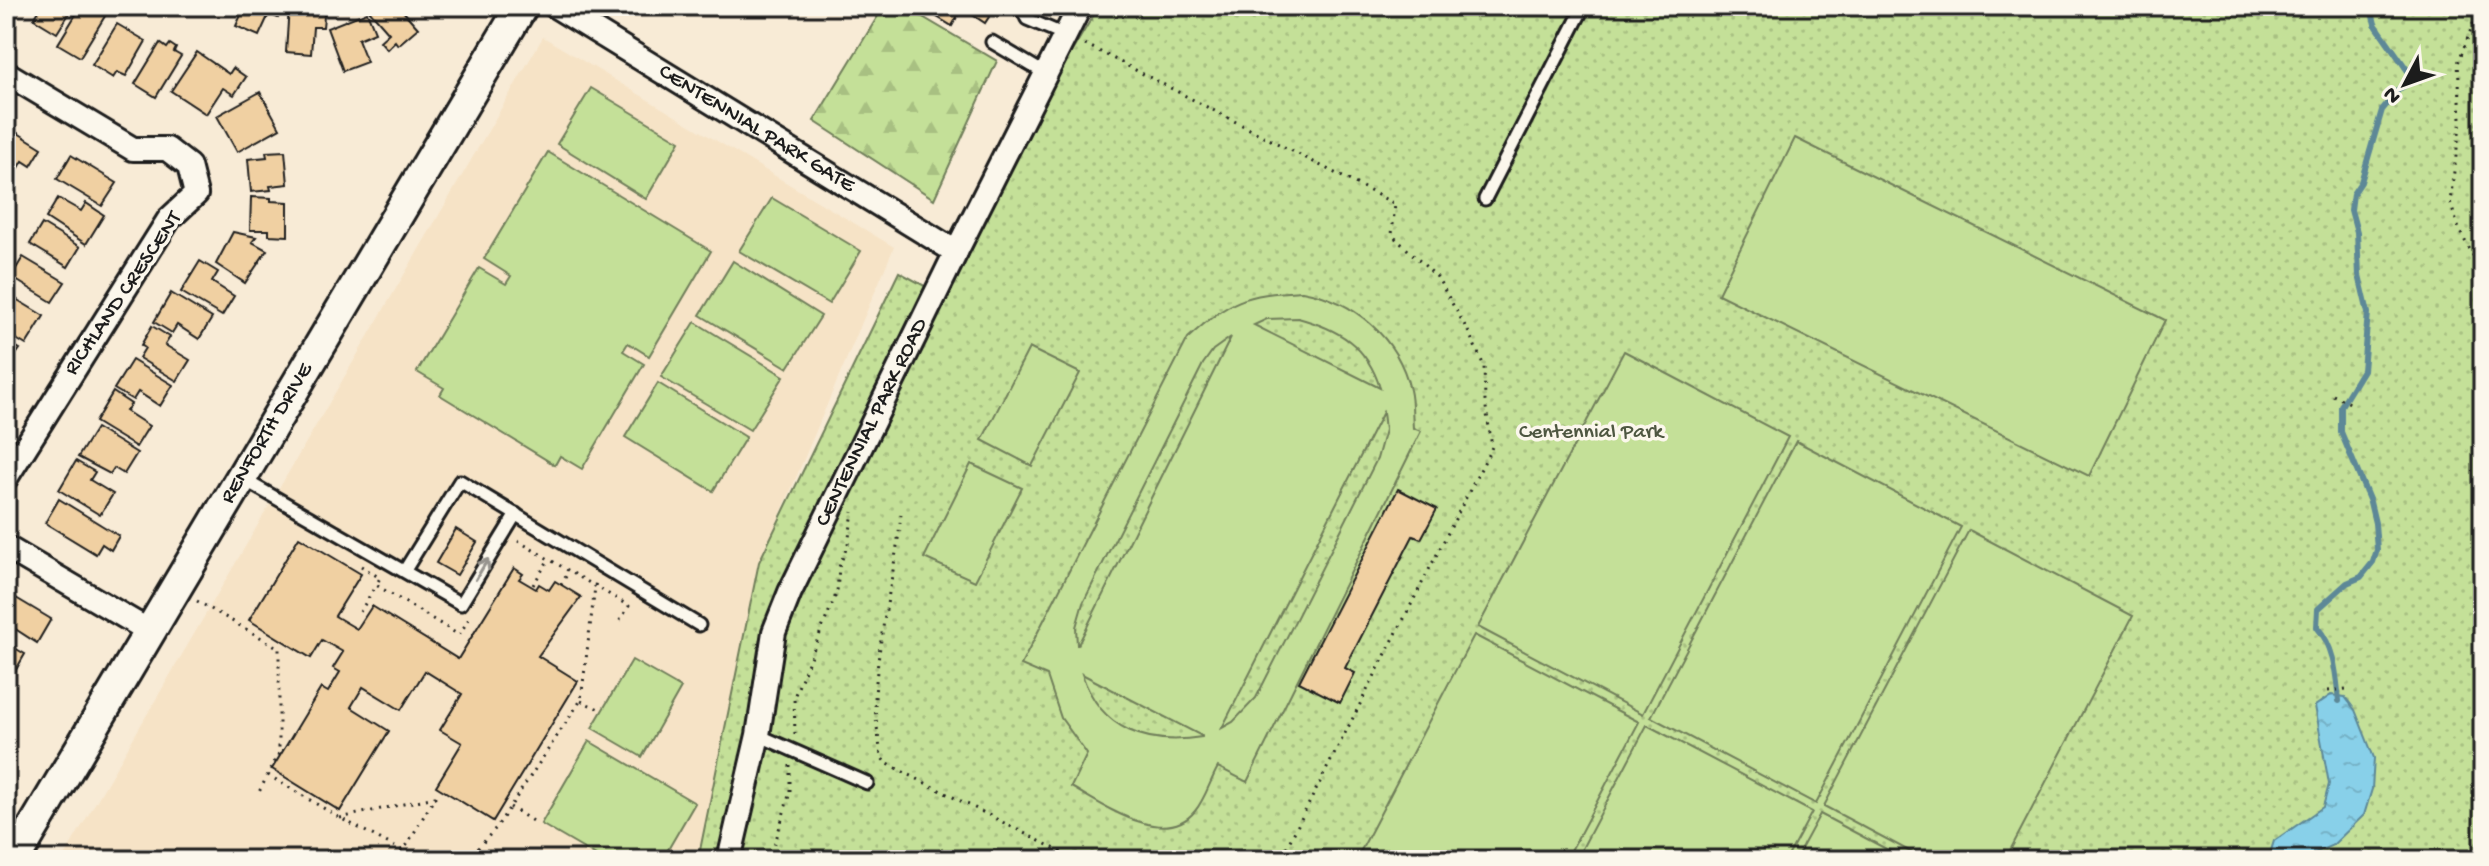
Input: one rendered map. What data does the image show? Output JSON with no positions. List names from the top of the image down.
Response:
{
  "streets": {
    "main road": ["RENFORTH DRIVE"],
    "street": ["CENTENNIAL PARK GATE", "RICHLAND CRESCENT", "CENTENNIAL PARK ROAD"]
  },
  "crossings": [
    ["CENTENNIAL PARK GATE", "CENTENNIAL PARK ROAD"]
  ],
  "parks": ["Centennial Park"],
  "north": "bottom left"
}
